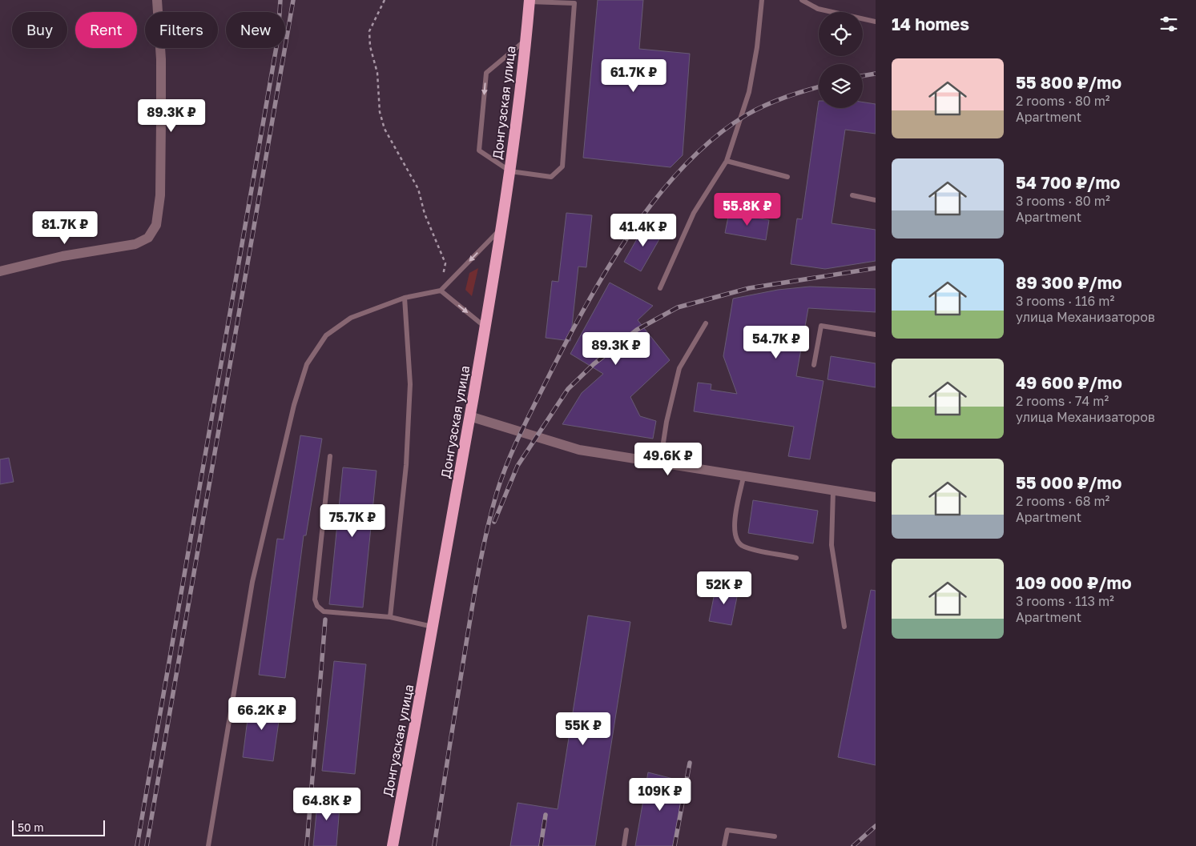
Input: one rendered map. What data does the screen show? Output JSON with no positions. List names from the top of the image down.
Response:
{
  "streets": {
    "highway": ["Донгузская улица"]
  },
  "scale_bar": "50 m",
  "page": {
    "heading": "14 homes",
    "chip": [
      "Buy",
      "Rent",
      "Filters",
      "New"
    ],
    "list": [
      {
        "name": "55 800 ₽/mo",
        "note": "2 rooms · 80 m² · Apartment"
      },
      {
        "name": "54 700 ₽/mo",
        "note": "3 rooms · 80 m² · Apartment"
      },
      {
        "name": "89 300 ₽/mo",
        "note": "3 rooms · 116 m² · улица Механизаторов"
      },
      {
        "name": "49 600 ₽/mo",
        "note": "2 rooms · 74 m² · улица Механизаторов"
      },
      {
        "name": "55 000 ₽/mo",
        "note": "2 rooms · 68 m² · Apartment"
      },
      {
        "name": "109 000 ₽/mo",
        "note": "3 rooms · 113 m² · Apartment"
      }
    ],
    "price": [
      "61.7K ₽",
      "89.3K ₽",
      "55.8K ₽",
      "81.7K ₽",
      "41.4K ₽",
      "54.7K ₽",
      "89.3K ₽",
      "49.6K ₽",
      "75.7K ₽",
      "52K ₽",
      "66.2K ₽",
      "55K ₽",
      "109K ₽",
      "64.8K ₽"
    ],
    "scale": "50 m"
  }
}
